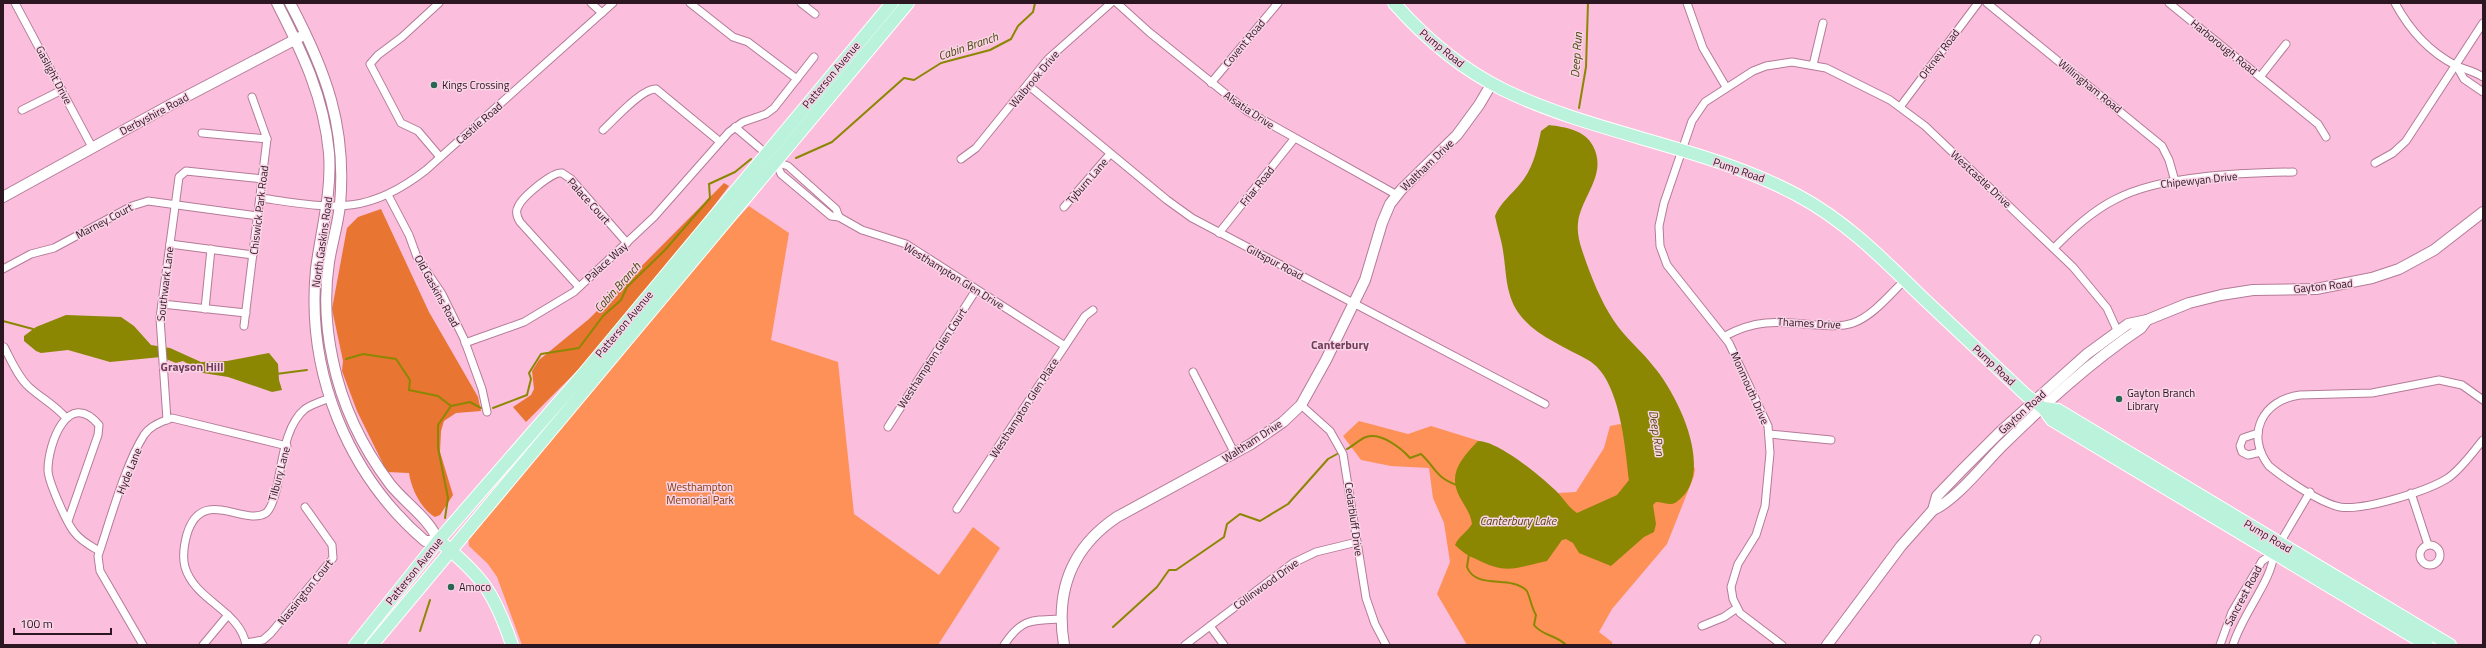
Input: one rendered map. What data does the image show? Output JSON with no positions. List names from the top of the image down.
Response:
{
  "streets": {
    "main road": ["Pump Road", "Patterson Avenue", "North Gaskins Road"],
    "street": [
      "Covent Road",
      "Harborough Road",
      "Orkney Road",
      "Gaslight Drive",
      "Walbrook Drive",
      "Willingham Road",
      "Alsatia Drive",
      "Derbyshire Road",
      "Castile Road",
      "Waltham Drive",
      "Westcastle Drive",
      "Chipewyan Drive",
      "Tyburn Lane",
      "Friar Road",
      "Palace Court",
      "Chiswick Park Road",
      "Marney Court",
      "Palace Way",
      "Giltspur Road",
      "Westhampton Glen Drive",
      "Southwark Lane",
      "Gayton Road",
      "Old Gaskins Road",
      "Thames Drive",
      "Westhampton Glen Court",
      "Monmouth Drive",
      "Westhampton Glen Place",
      "Hyde Lane",
      "Tilbury Lane",
      "Cedarbluff Drive",
      "Collinwood Drive",
      "Nassington Court",
      "Sancrest Road"
    ]
  },
  "crossings": [
    ["Covent Road", "Alsatia Drive"],
    ["Pump Road", "Waltham Drive"],
    ["Pump Road", "Gayton Road"],
    ["Pump Road", "Thames Drive"],
    ["Pump Road", "Monmouth Drive"],
    ["Pump Road", "Sancrest Road"],
    ["Orkney Road", "Westcastle Drive"],
    ["Gaslight Drive", "Derbyshire Road"],
    ["Patterson Avenue", "North Gaskins Road"],
    ["Patterson Avenue", "Westhampton Glen Drive"],
    ["Walbrook Drive", "Giltspur Road"],
    ["Willingham Road", "Chipewyan Drive"],
    ["Alsatia Drive", "Waltham Drive"],
    ["Alsatia Drive", "Friar Road"],
    ["Derbyshire Road", "North Gaskins Road"],
    ["Castile Road", "Chiswick Park Road"],
    ["Castile Road", "North Gaskins Road"],
    ["Castile Road", "Old Gaskins Road"],
    ["Waltham Drive", "Giltspur Road"],
    ["Waltham Drive", "Cedarbluff Drive"],
    ["Westcastle Drive", "Chipewyan Drive"],
    ["Westcastle Drive", "Gayton Road"],
    ["Westcastle Drive", "Monmouth Drive"],
    ["Tyburn Lane", "Giltspur Road"],
    ["Friar Road", "Giltspur Road"],
    ["Palace Court", "Palace Way"],
    ["Chiswick Park Road", "Marney Court"],
    ["Chiswick Park Road", "Southwark Lane"],
    ["Marney Court", "Southwark Lane"],
    ["North Gaskins Road", "Tilbury Lane"],
    ["Palace Way", "Old Gaskins Road"],
    ["Westhampton Glen Drive", "Westhampton Glen Court"],
    ["Westhampton Glen Drive", "Westhampton Glen Place"],
    ["Southwark Lane", "Hyde Lane"],
    ["Thames Drive", "Monmouth Drive"],
    ["Tilbury Lane", "Nassington Court"],
    ["Cedarbluff Drive", "Collinwood Drive"]
  ],
  "districts": ["Canterbury", "Grayson Hill"],
  "water": ["Cabin Branch", "Deep Run", "Canterbury Lake"],
  "parks": ["Westhampton Memorial Park"],
  "places": ["Kings Crossing", "Gayton Branch Library", "Amoco"],
  "scale_bar": "100 m"
}
